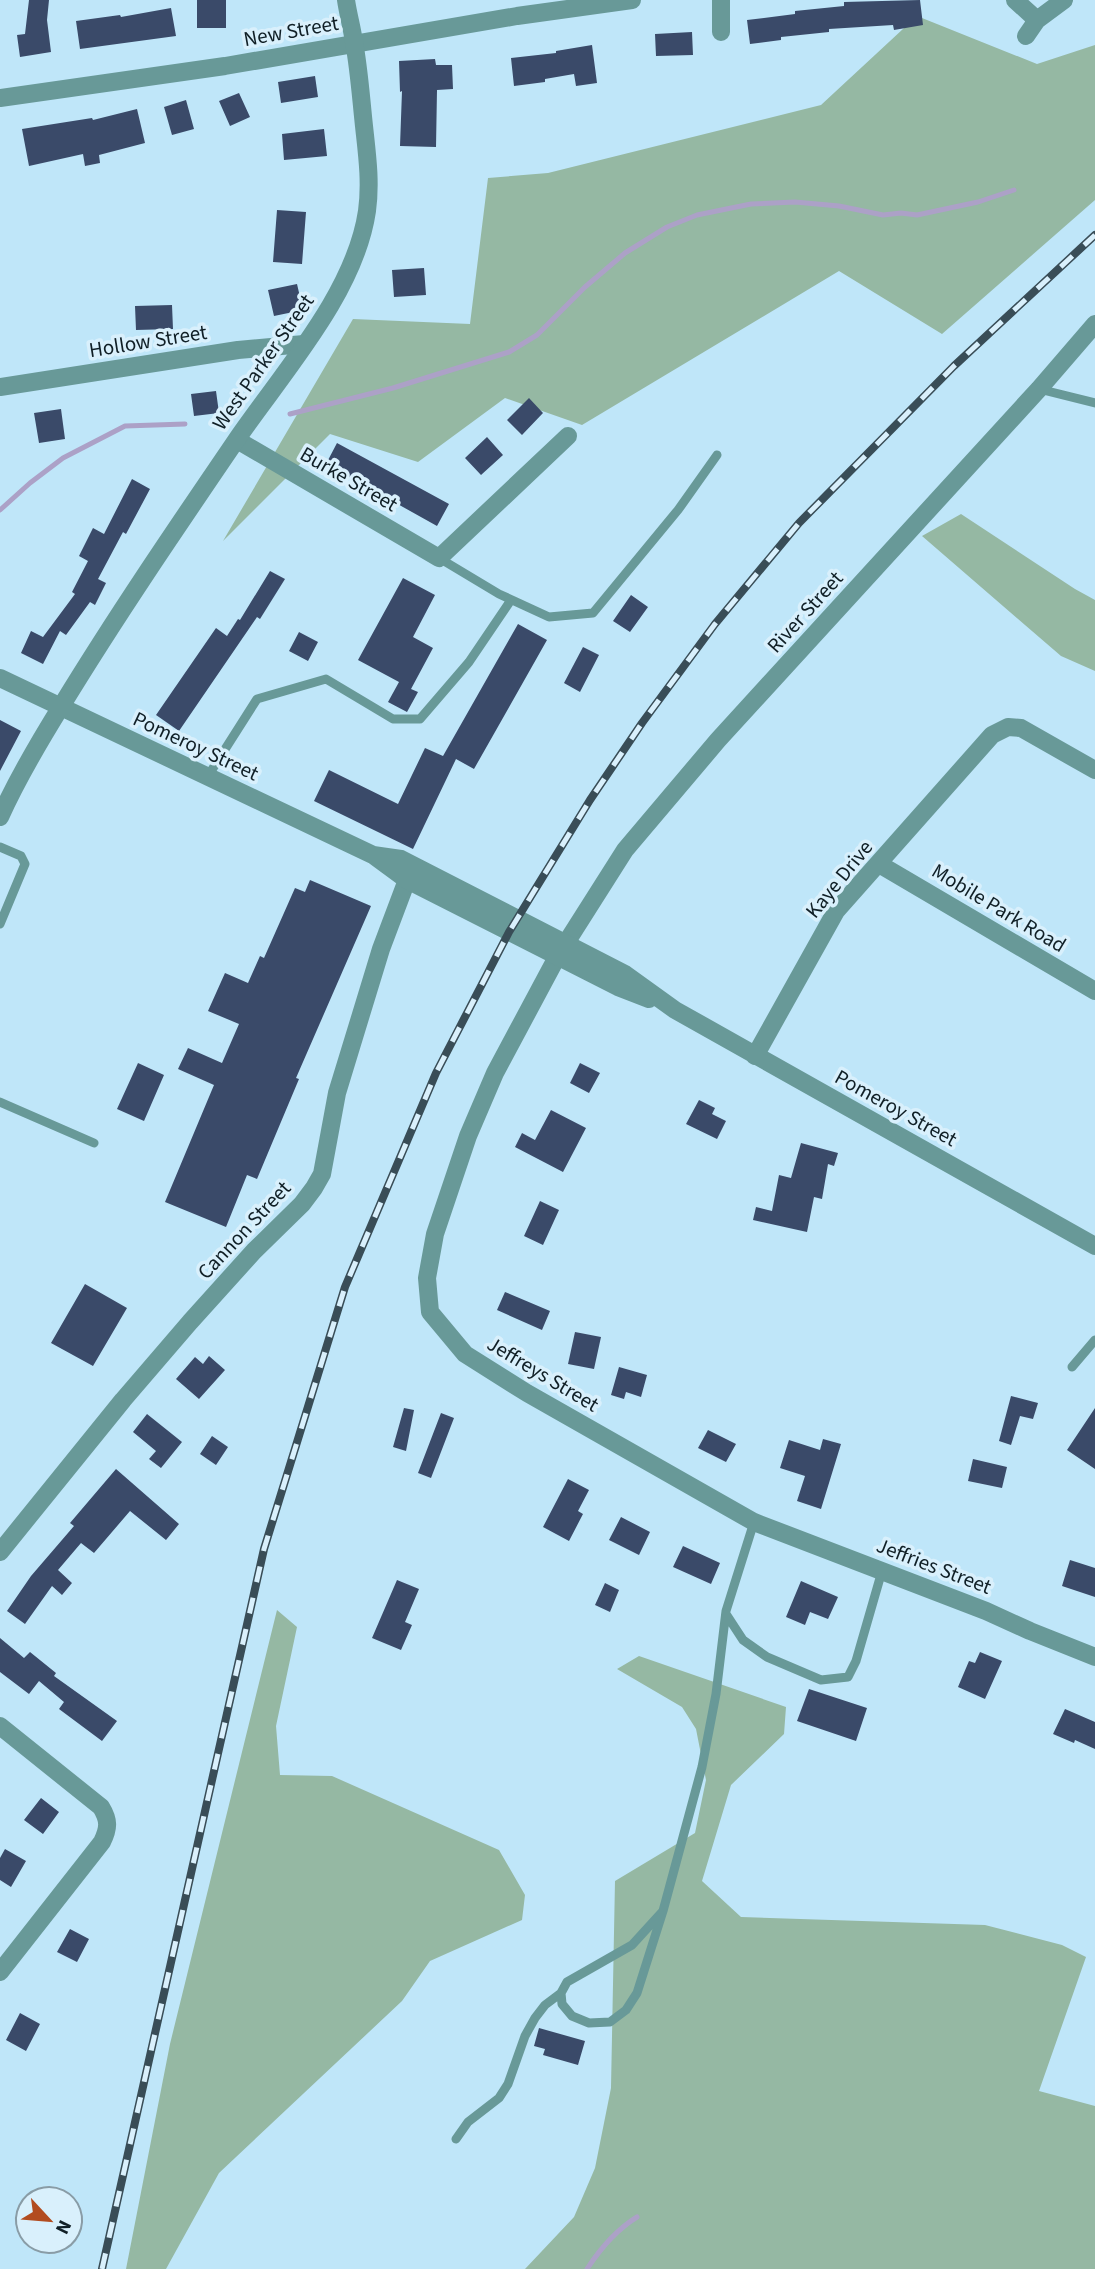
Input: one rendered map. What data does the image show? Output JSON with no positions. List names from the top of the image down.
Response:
{
  "streets": {
    "street": [
      "New Street",
      "Hollow Street",
      "West Parker Street",
      "Burke Street",
      "River Street",
      "Pomeroy Street",
      "Kaye Drive",
      "Mobile Park Road",
      "Cannon Street",
      "Jeffreys Street",
      "Jeffries Street"
    ]
  },
  "crossings": [
    ["New Street", "West Parker Street"],
    ["Hollow Street", "West Parker Street"],
    ["West Parker Street", "Burke Street"],
    ["West Parker Street", "Pomeroy Street"],
    ["River Street", "Pomeroy Street"],
    ["River Street", "Jeffreys Street"],
    ["Pomeroy Street", "Kaye Drive"],
    ["Pomeroy Street", "Cannon Street"],
    ["Kaye Drive", "Mobile Park Road"],
    ["Jeffreys Street", "Jeffries Street"]
  ],
  "north": "bottom right"
}
